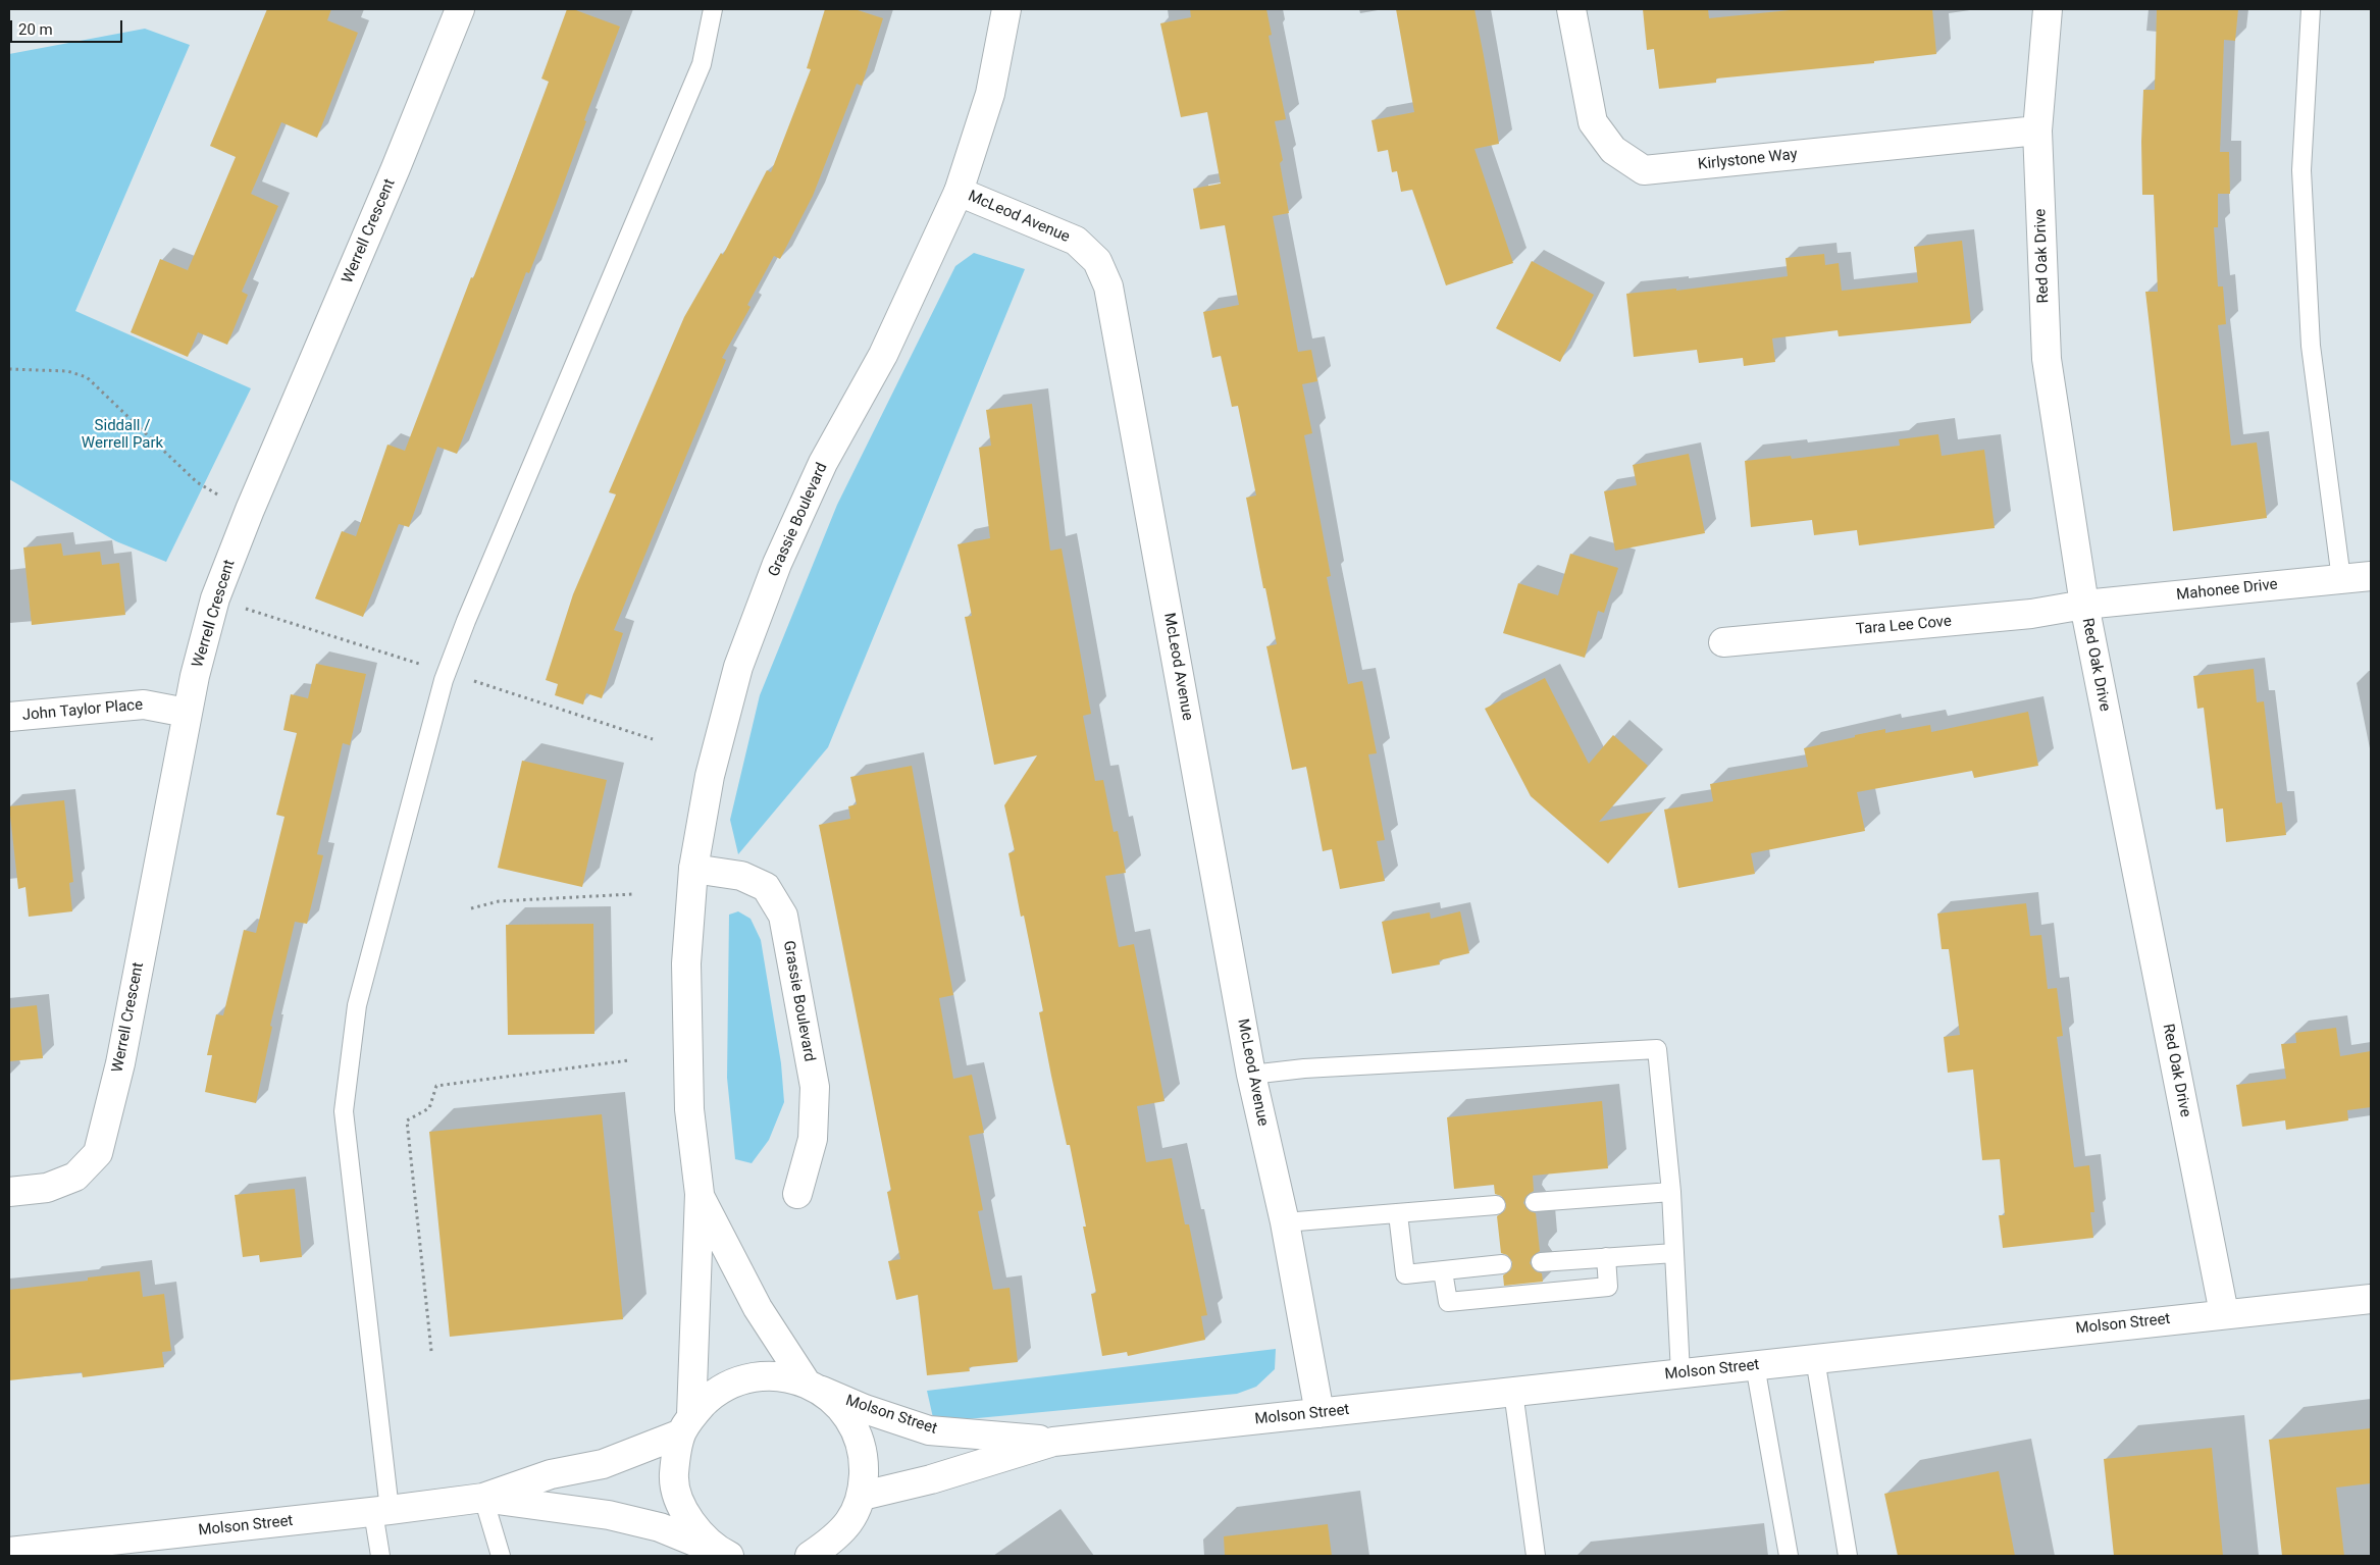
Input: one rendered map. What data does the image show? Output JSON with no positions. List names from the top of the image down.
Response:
{
  "streets": {
    "street": [
      "Kirlystone Way",
      "McLeod Avenue",
      "Werrell Crescent",
      "Red Oak Drive",
      "Grassie Boulevard",
      "Mahonee Drive",
      "Tara Lee Cove",
      "John Taylor Place",
      "Molson Street"
    ]
  },
  "crossings": [
    ["Kirlystone Way", "Red Oak Drive"],
    ["McLeod Avenue", "Grassie Boulevard"],
    ["McLeod Avenue", "Molson Street"],
    ["Werrell Crescent", "John Taylor Place"],
    ["Red Oak Drive", "Mahonee Drive"],
    ["Red Oak Drive", "Tara Lee Cove"],
    ["Red Oak Drive", "Molson Street"],
    ["Grassie Boulevard", "Molson Street"],
    ["Mahonee Drive", "Tara Lee Cove"]
  ],
  "parks": ["Siddall / Werrell Park"],
  "scale_bar": "20 m"
}
